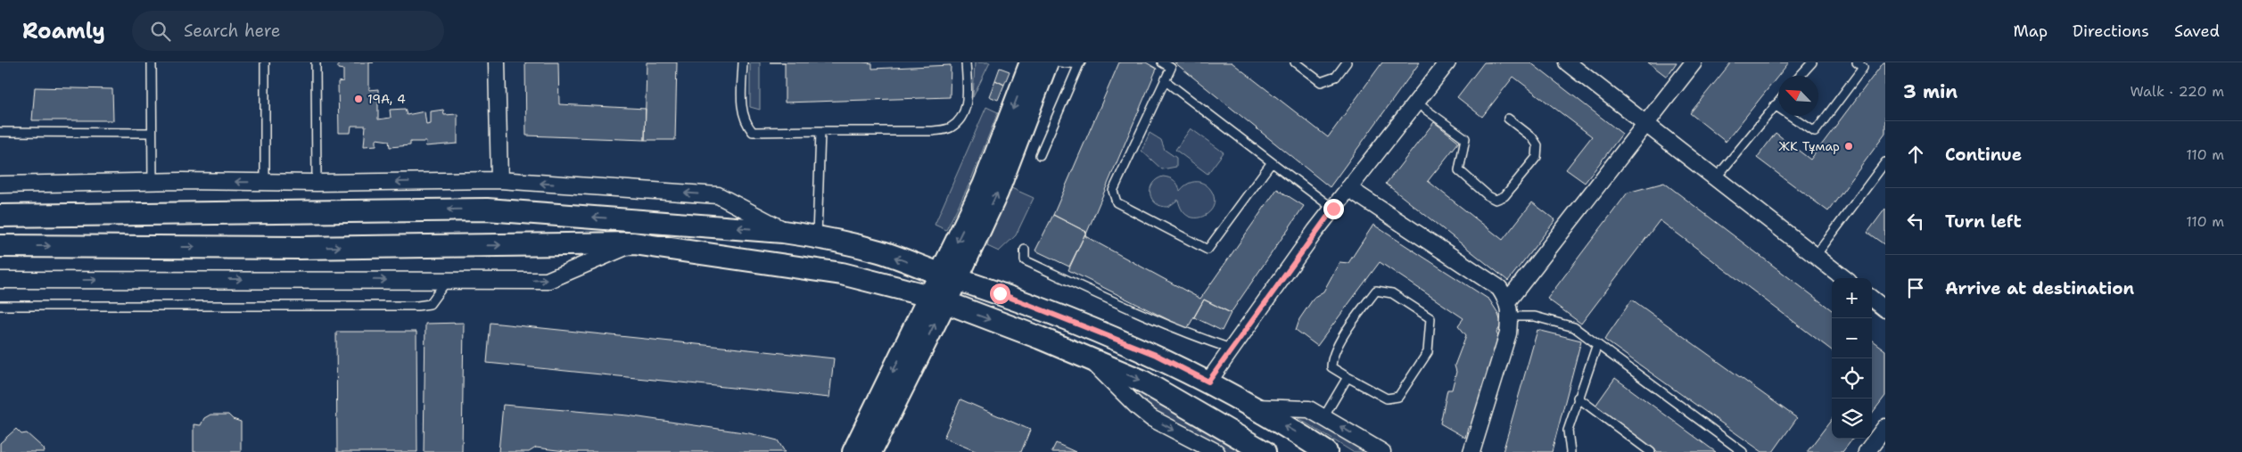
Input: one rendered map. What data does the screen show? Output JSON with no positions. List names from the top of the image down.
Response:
{
  "places": ["19А, 4", "ЖК Тұмар"],
  "north": "top left",
  "page": {
    "header": "Roamly",
    "search": "Search here",
    "nav": ["Map", "Directions", "Saved"],
    "heading": ["3 min", "Walk · 220 m"],
    "list": [
      ["Continue", "110 m"],
      ["Turn left", "110 m"],
      "Arrive at destination"
    ],
    "map_buttons": ["+", "−"]
  }
}
